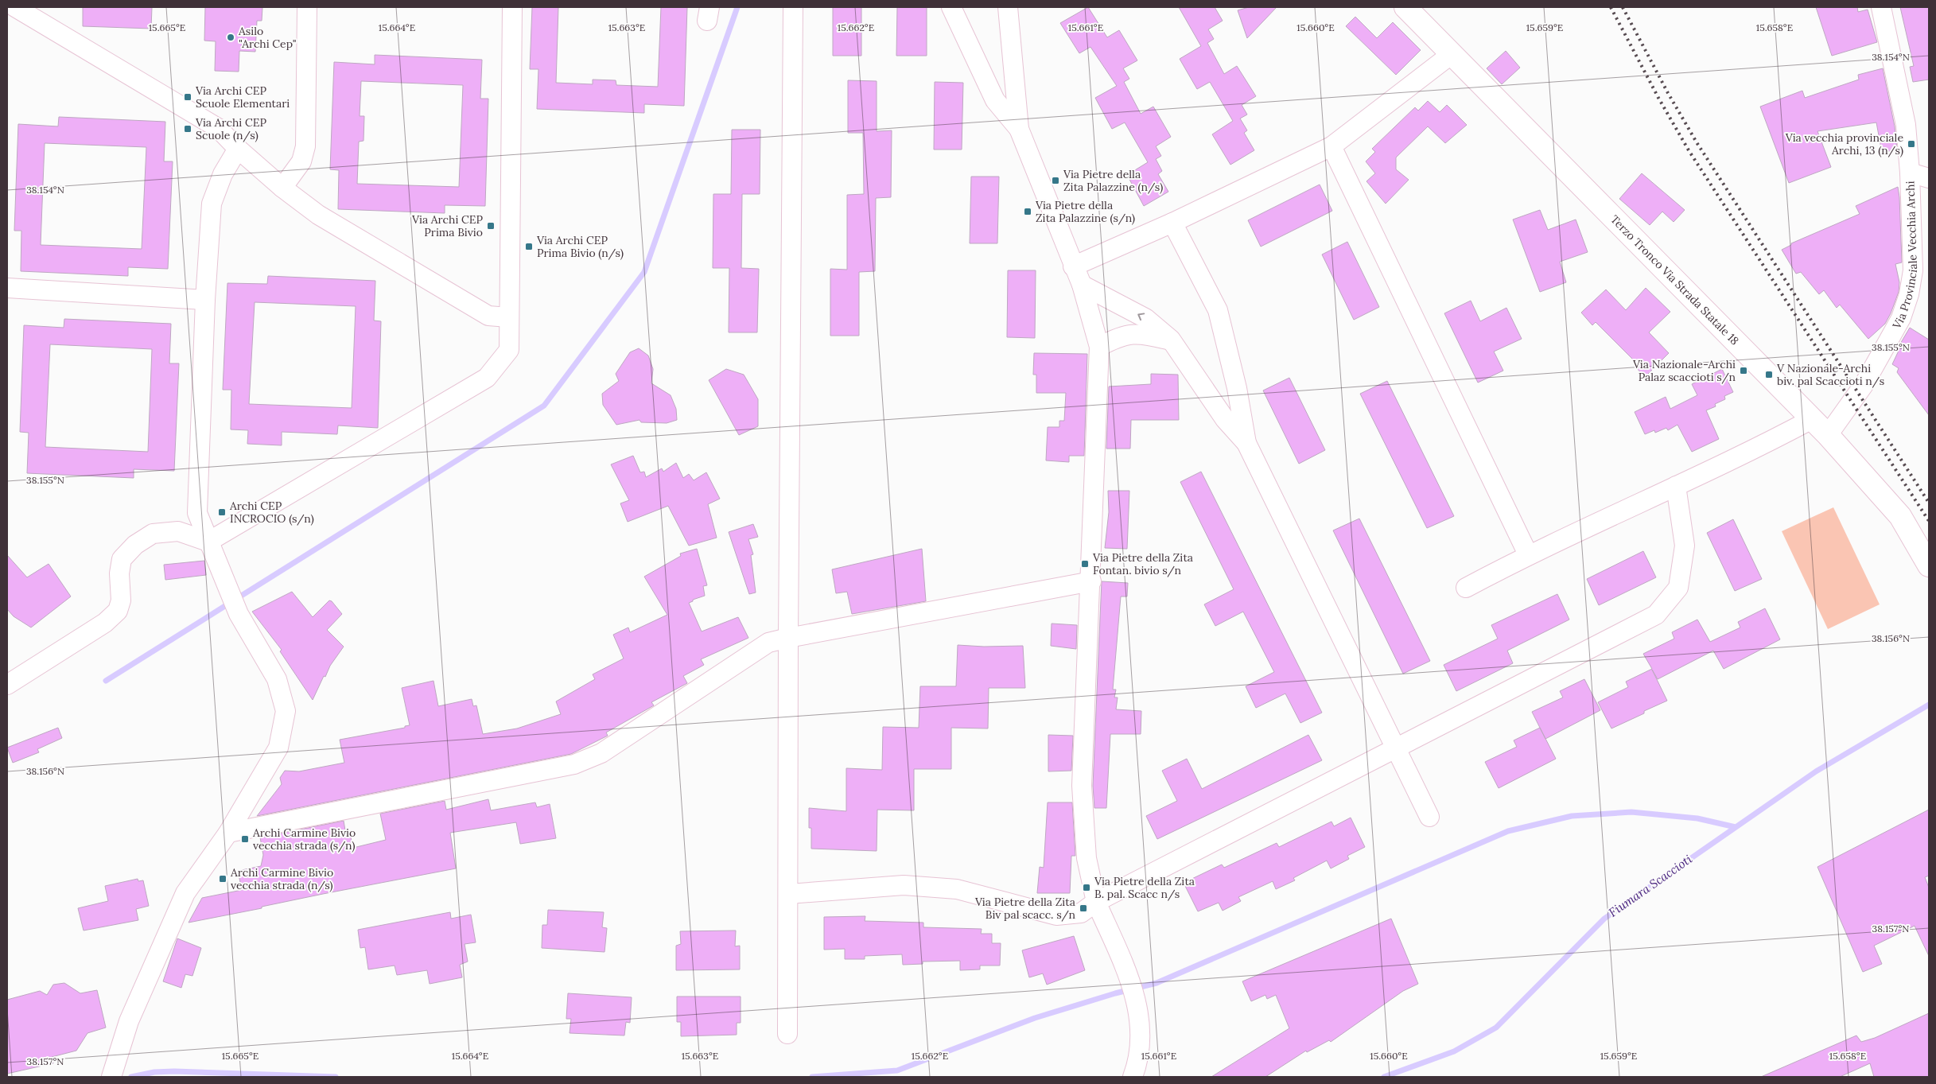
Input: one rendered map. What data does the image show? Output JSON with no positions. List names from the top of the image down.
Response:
{
  "streets": {
    "main road": ["Terzo Tronco Via Strada Statale 18"],
    "street": ["Via Provinciale Vecchia Archi"]
  },
  "crossings": [
    ["Via Provinciale Vecchia Archi", "Terzo Tronco Via Strada Statale 18"]
  ],
  "water": ["Fiumara Scaccioti"],
  "places": {
    "other": ["Asilo \"Archi Cep\""],
    "transit": [
      "Via Archi CEP Scuole Elementari",
      "Via Archi CEP Scuole (n/s)",
      "Via vecchia provinciale Archi, 13 (n/s)",
      "Via Pietre della Zita Palazzine (n/s)",
      "Via Pietre della Zita Palazzine (s/n)",
      "Via Archi CEP Prima Bivio",
      "Via Archi CEP Prima Bivio (n/s)",
      "Via Nazionale-Archi Palaz scaccioti s/n",
      "V Nazionale-Archi biv. pal Scaccioti n/s",
      "Archi CEP INCROCIO (s/n)",
      "Via Pietre della Zita Fontan. bivio s/n",
      "Archi Carmine Bivio vecchia strada (s/n)",
      "Archi Carmine Bivio vecchia strada (n/s)",
      "Via Pietre della Zita B. pal. Scacc n/s",
      "Via Pietre della Zita Biv pal scacc. s/n"
    ]
  },
  "coordinates": [
    "15.665°E",
    "15.664°E",
    "15.663°E",
    "15.662°E",
    "15.661°E",
    "15.660°E",
    "15.659°E",
    "15.658°E",
    "38.154°N",
    "38.155°N",
    "38.156°N",
    "38.157°N"
  ]
}
